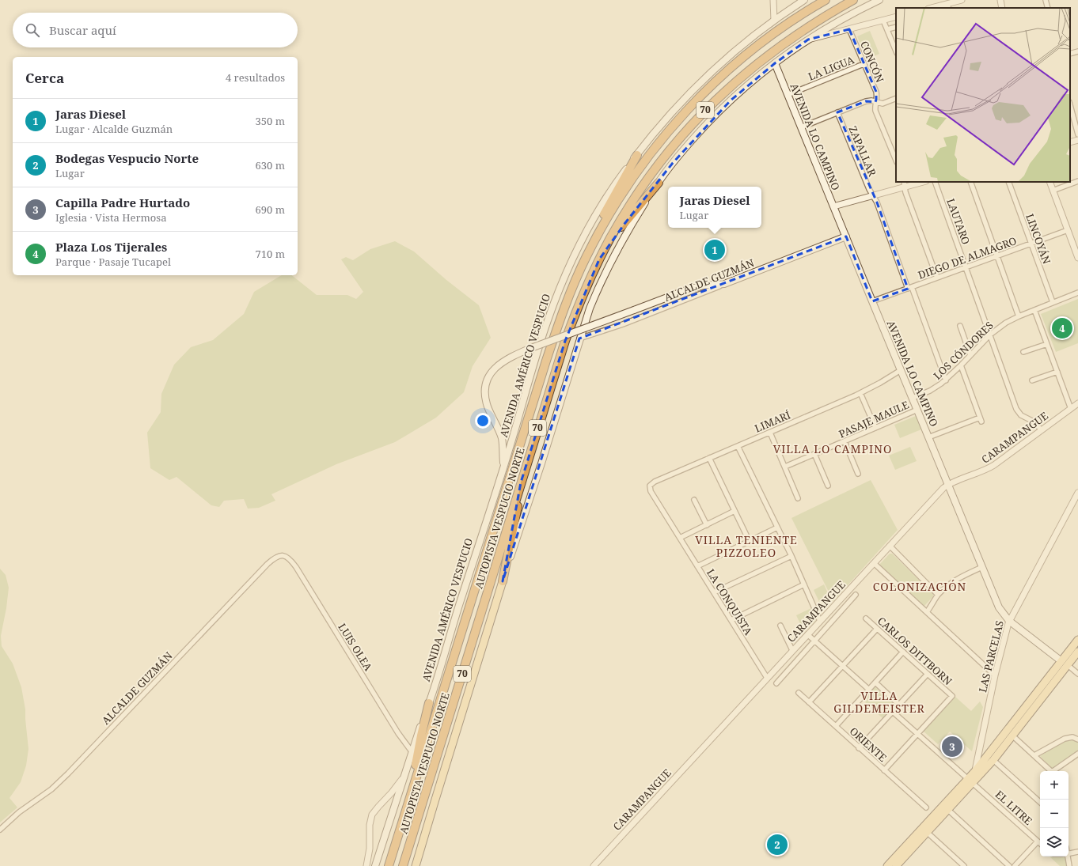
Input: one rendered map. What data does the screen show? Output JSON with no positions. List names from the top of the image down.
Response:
{
  "streets": {
    "highway": ["70", "AUTOPISTA VESPUCIO NORTE"],
    "main road": ["AVENIDA LO CAMPINO", "ALCALDE GUZMÁN", "AVENIDA AMÉRICO VESPUCIO"],
    "street": [
      "CONCÓN",
      "LA LIGUA",
      "ZAPALLAR",
      "LAUTARO",
      "LINCOYÁN",
      "DIEGO DE ALMAGRO",
      "LOS CÓNDORES",
      "PASAJE MAULE",
      "LIMARÍ",
      "CARAMPANGUE",
      "LA CONQUISTA",
      "LUIS OLEA",
      "CARLOS DITTBORN",
      "LAS PARCELAS",
      "ORIENTE",
      "EL LITRE"
    ]
  },
  "crossings": [
    ["CONCÓN", "LA LIGUA"],
    ["LA LIGUA", "AVENIDA LO CAMPINO"],
    ["AVENIDA LO CAMPINO", "DIEGO DE ALMAGRO"],
    ["AVENIDA LO CAMPINO", "ALCALDE GUZMÁN"],
    ["AVENIDA LO CAMPINO", "LOS CÓNDORES"],
    ["AVENIDA LO CAMPINO", "PASAJE MAULE"],
    ["AVENIDA LO CAMPINO", "LIMARÍ"],
    ["AVENIDA LO CAMPINO", "CARAMPANGUE"],
    ["AVENIDA LO CAMPINO", "LAS PARCELAS"],
    ["ZAPALLAR", "DIEGO DE ALMAGRO"],
    ["ZAPALLAR", "LOS CÓNDORES"],
    ["LAUTARO", "DIEGO DE ALMAGRO"],
    ["LAUTARO", "LOS CÓNDORES"],
    ["LAUTARO", "CARAMPANGUE"],
    ["LINCOYÁN", "DIEGO DE ALMAGRO"],
    ["LINCOYÁN", "LOS CÓNDORES"],
    ["ALCALDE GUZMÁN", "LUIS OLEA"],
    ["AVENIDA AMÉRICO VESPUCIO", "LUIS OLEA"],
    ["LIMARÍ", "LA CONQUISTA"],
    ["CARAMPANGUE", "LA CONQUISTA"],
    ["CARLOS DITTBORN", "EL LITRE"]
  ],
  "districts": [
    "VILLA LO CAMPINO",
    "VILLA TENIENTE PIZZOLEO",
    "COLONIZACIÓN",
    "VILLA GILDEMEISTER"
  ],
  "page": {
    "search": "Buscar aquí",
    "heading": ["Cerca", "4 resultados"],
    "list": [
      {
        "mark": "1",
        "name": "Jaras Diesel",
        "note": "Lugar · Alcalde Guzmán",
        "value": "350 m"
      },
      {
        "mark": "2",
        "name": "Bodegas Vespucio Norte",
        "note": "Lugar",
        "value": "630 m"
      },
      {
        "mark": "3",
        "name": "Capilla Padre Hurtado",
        "note": "Iglesia · Vista Hermosa",
        "value": "690 m"
      },
      {
        "mark": "4",
        "name": "Plaza Los Tijerales",
        "note": "Parque · Pasaje Tucapel",
        "value": "710 m"
      }
    ],
    "popup": ["Jaras Diesel", "Lugar"],
    "pins": [
      "1",
      "4",
      "3",
      "2"
    ],
    "map_buttons": ["+", "−"]
  }
}
